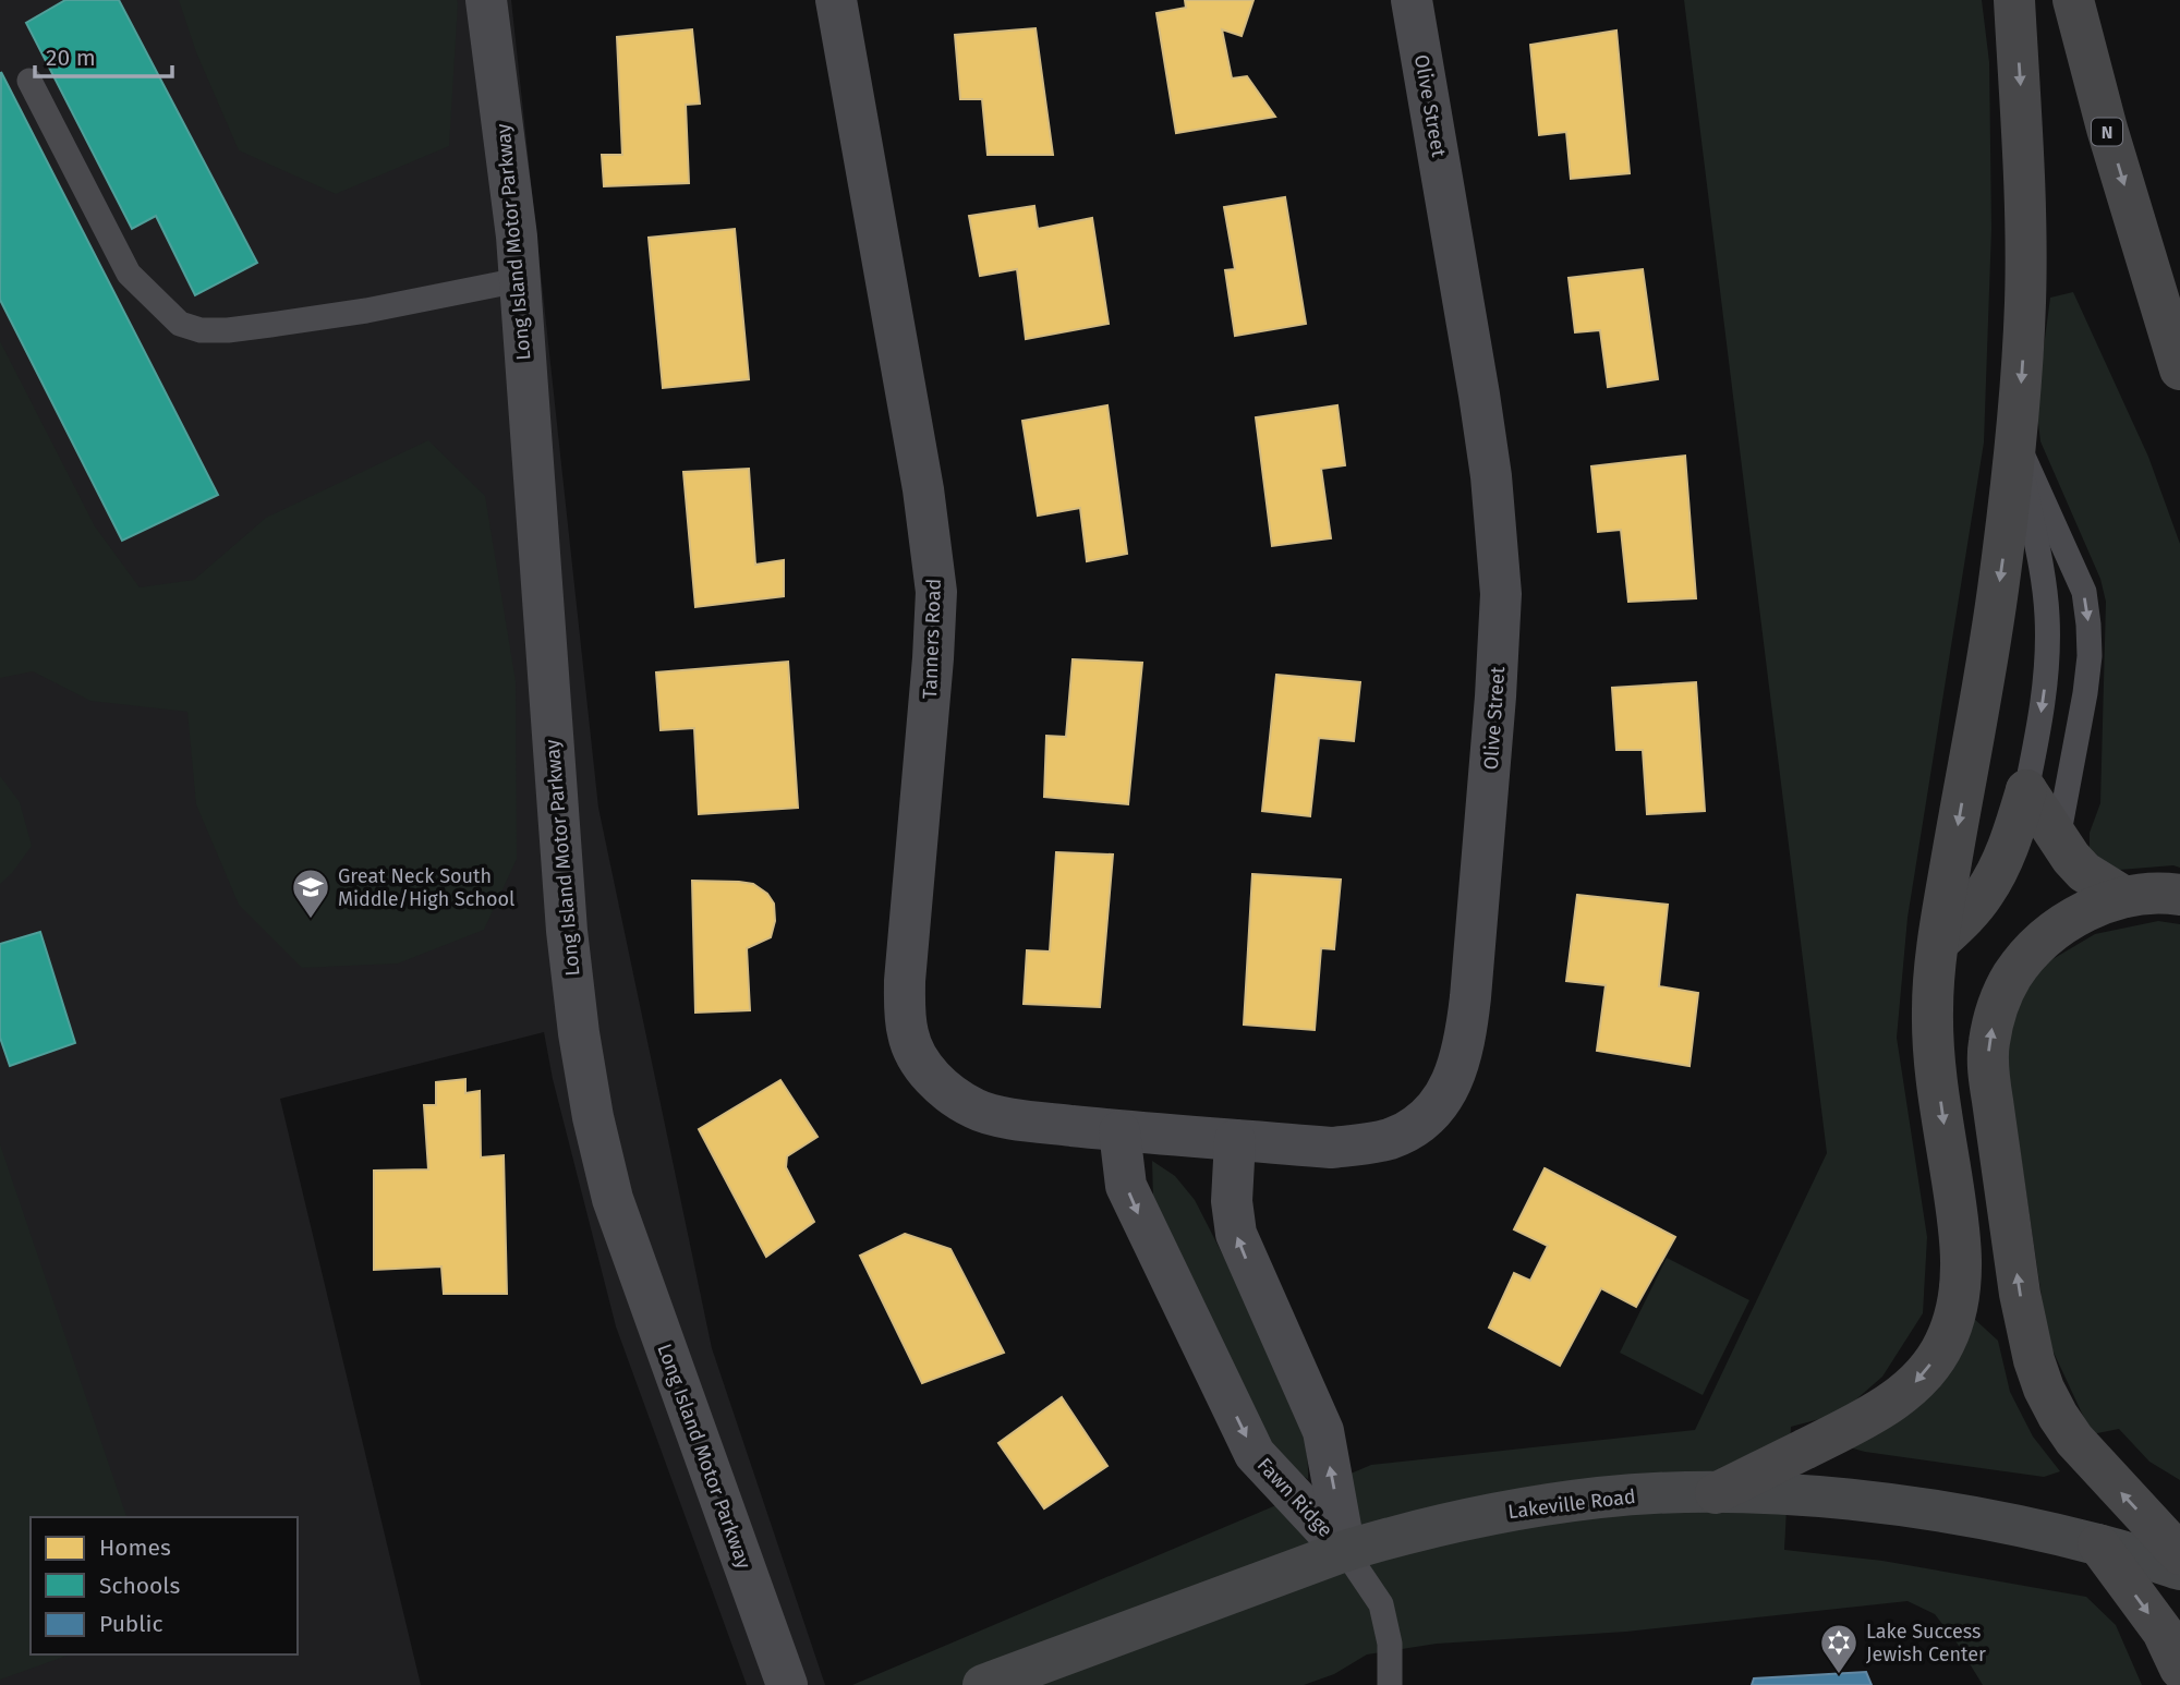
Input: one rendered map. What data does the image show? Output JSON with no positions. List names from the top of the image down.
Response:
{
  "streets": {
    "highway": ["N"],
    "main road": ["Lakeville Road"],
    "street": [
      "Olive Street",
      "Long Island Motor Parkway",
      "Tanners Road",
      "Fawn Ridge"
    ]
  },
  "crossings": [
    ["Olive Street", "Tanners Road"],
    ["Olive Street", "Fawn Ridge"],
    ["Tanners Road", "Fawn Ridge"],
    ["Fawn Ridge", "Lakeville Road"]
  ],
  "places": {
    "school or university": ["Great Neck South Middle/High School"],
    "synagogue": ["Lake Success Jewish Center"]
  },
  "legend": ["Homes", "Schools", "Public"],
  "scale_bar": "20 m"
}
